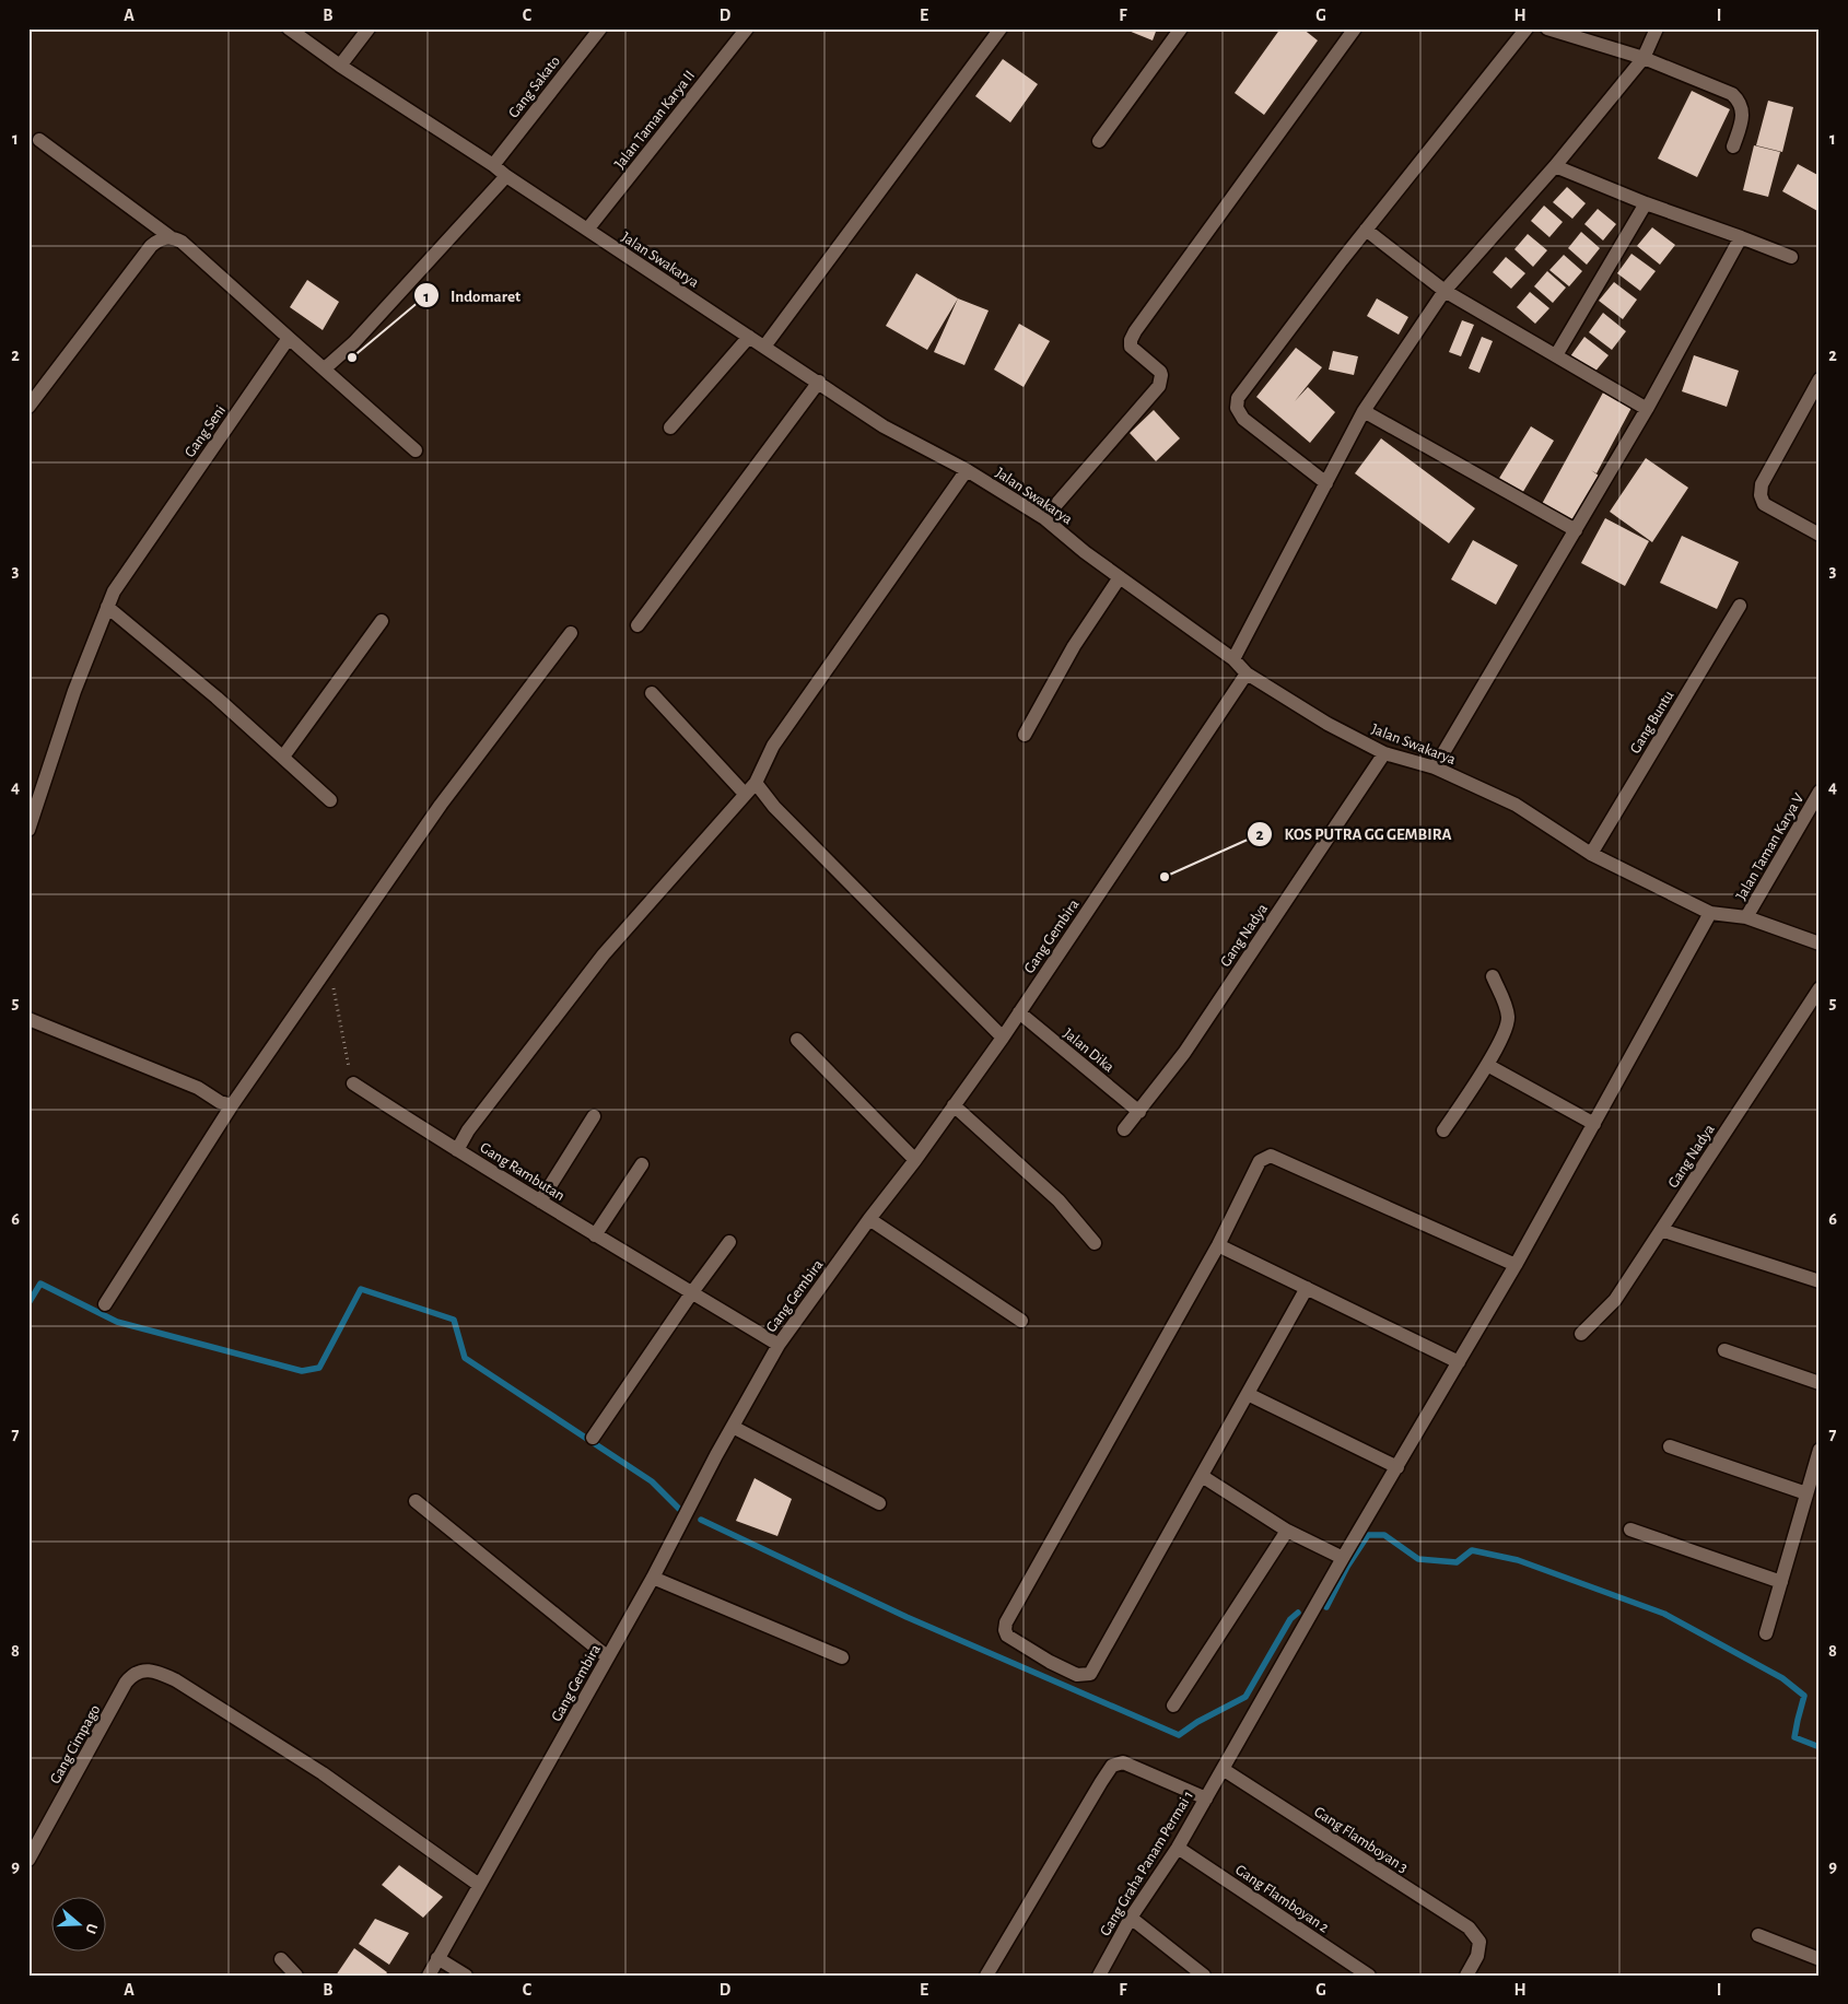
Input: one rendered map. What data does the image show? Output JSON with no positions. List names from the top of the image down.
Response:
{
  "streets": {
    "street": [
      "Gang Sakato",
      "Jalan Taman Karya II",
      "Jalan Swakarya",
      "Gang Seni",
      "Gang Buntu",
      "Jalan Taman Karya V",
      "Gang Nadya",
      "Gang Gembira",
      "Jalan Dika",
      "Gang Rambutan",
      "Gang Cimpago",
      "Gang Flamboyan 3",
      "Gang Graha Panam Permai 1",
      "Gang Flamboyan 2"
    ]
  },
  "crossings": [
    ["Gang Sakato", "Jalan Swakarya"],
    ["Jalan Taman Karya II", "Jalan Swakarya"],
    ["Jalan Swakarya", "Gang Buntu"],
    ["Jalan Swakarya", "Jalan Taman Karya V"],
    ["Jalan Swakarya", "Gang Nadya"],
    ["Jalan Swakarya", "Gang Gembira"],
    ["Jalan Swakarya", "Gang Graha Panam Permai 1"],
    ["Gang Nadya", "Jalan Dika"],
    ["Gang Gembira", "Jalan Dika"],
    ["Gang Gembira", "Gang Rambutan"],
    ["Gang Gembira", "Gang Cimpago"],
    ["Gang Flamboyan 3", "Gang Graha Panam Permai 1"],
    ["Gang Graha Panam Permai 1", "Gang Flamboyan 2"]
  ],
  "places": ["Indomaret", "KOS PUTRA GG GEMBIRA"],
  "north": "right",
  "grid": {
    "columns": [
      "A",
      "B",
      "C",
      "D",
      "E",
      "F",
      "G",
      "H",
      "I"
    ],
    "rows": [
      "1",
      "2",
      "3",
      "4",
      "5",
      "6",
      "7",
      "8",
      "9"
    ]
  }
}
